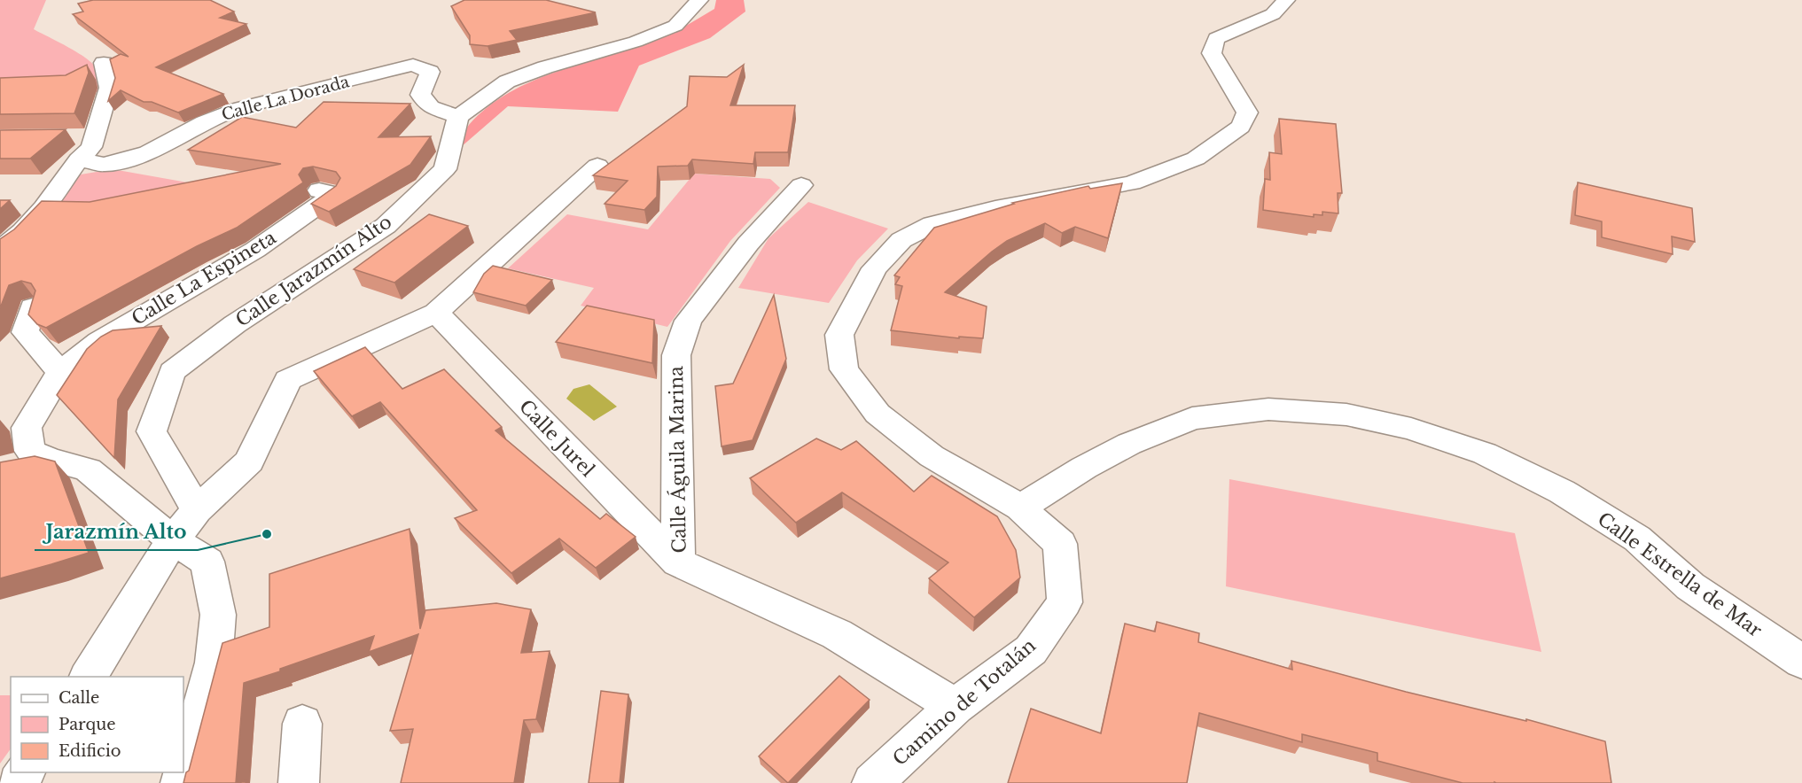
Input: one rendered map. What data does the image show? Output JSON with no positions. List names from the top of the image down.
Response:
{
  "streets": {
    "street": [
      "Calle La Dorada",
      "Calle Jarazmín Alto",
      "Calle La Espineta",
      "Calle Jurel",
      "Calle Águila Marina",
      "Calle Estrella de Mar",
      "Camino de Totalán"
    ]
  },
  "crossings": [
    ["Calle La Dorada", "Calle Jarazmín Alto"],
    ["Calle Jurel", "Calle Águila Marina"],
    ["Calle Águila Marina", "Camino de Totalán"],
    ["Calle Estrella de Mar", "Camino de Totalán"]
  ],
  "places": ["Jarazmín Alto"],
  "legend": ["Calle", "Parque", "Edificio"]
}
